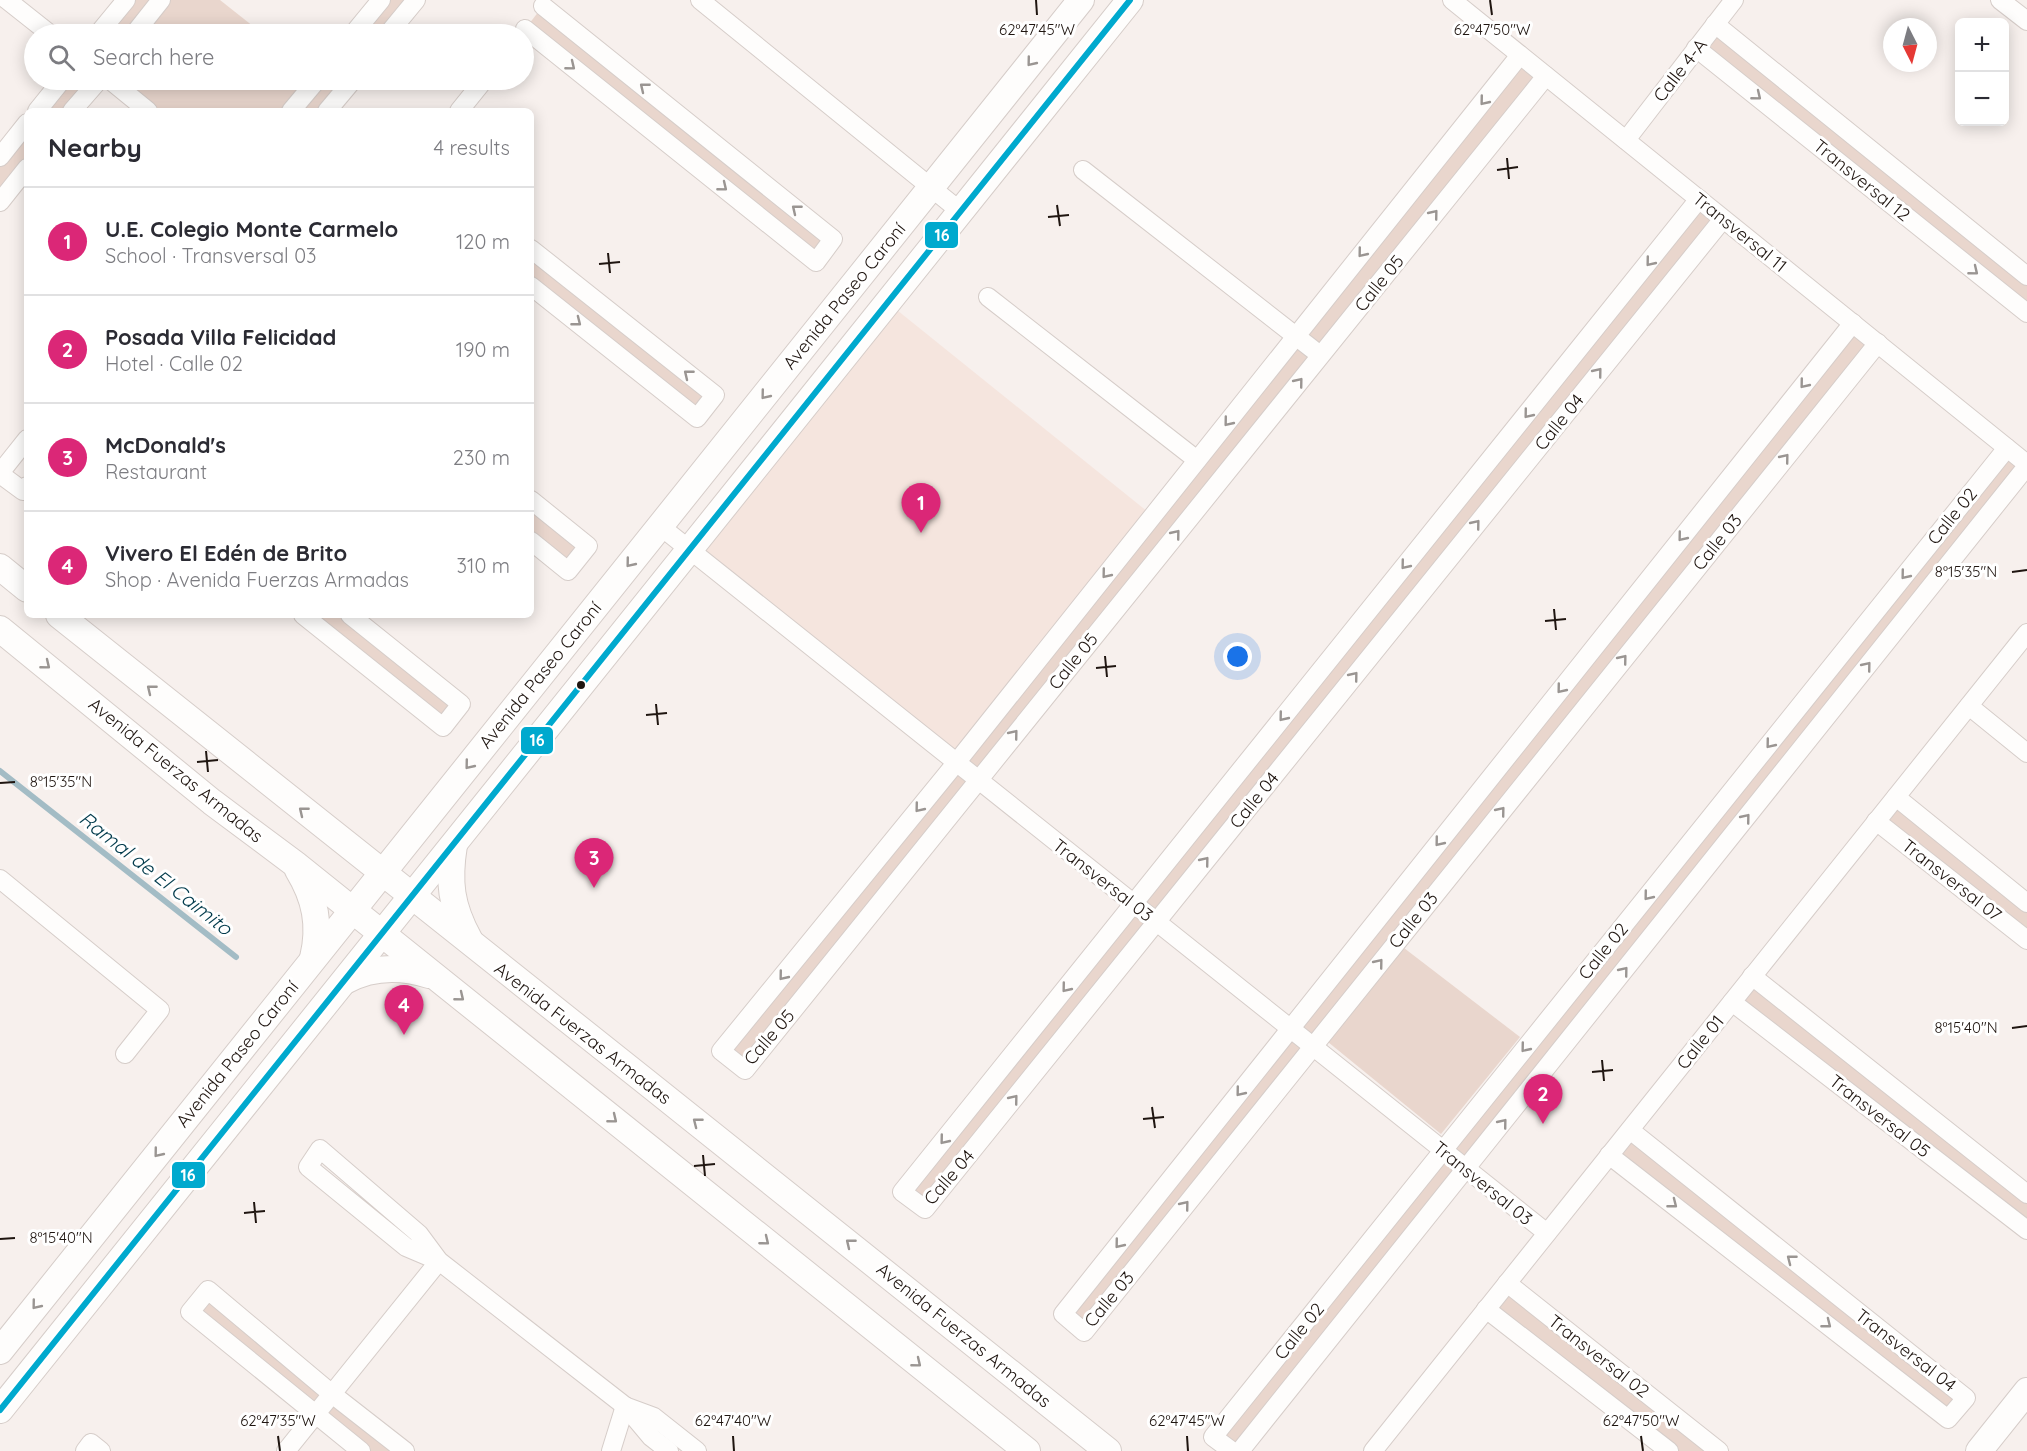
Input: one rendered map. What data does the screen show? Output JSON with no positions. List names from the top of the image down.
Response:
{
  "streets": {
    "street": [
      "Calle 4-A",
      "Transversal 12",
      "Transversal 11",
      "Calle 05",
      "Avenida Paseo Caroní",
      "Calle 04",
      "Calle 02",
      "Calle 03",
      "Avenida Fuerzas Armadas",
      "Transversal 03",
      "Transversal 07",
      "Calle 01",
      "Transversal 05",
      "Transversal 04",
      "Transversal 02"
    ]
  },
  "crossings": [
    ["Calle 4-A", "Transversal 12"],
    ["Calle 4-A", "Transversal 11"],
    ["Transversal 11", "Calle 05"],
    ["Transversal 11", "Calle 04"],
    ["Transversal 11", "Calle 02"],
    ["Transversal 11", "Calle 03"],
    ["Calle 05", "Transversal 03"],
    ["Avenida Paseo Caroní", "Avenida Fuerzas Armadas"],
    ["Avenida Paseo Caroní", "Transversal 03"],
    ["Calle 04", "Transversal 03"],
    ["Calle 02", "Transversal 03"],
    ["Calle 03", "Transversal 03"],
    ["Transversal 03", "Calle 01"],
    ["Transversal 07", "Calle 01"],
    ["Calle 01", "Transversal 05"],
    ["Calle 01", "Transversal 04"],
    ["Calle 01", "Transversal 02"]
  ],
  "water": ["Ramal de El Caimito"],
  "lines": ["transit line 16"],
  "north": "bottom",
  "page": {
    "map_buttons": ["+", "−"],
    "search": "Search here",
    "heading": ["Nearby", "4 results"],
    "list": [
      {
        "mark": "1",
        "name": "U.E. Colegio Monte Carmelo",
        "note": "School · Transversal 03",
        "value": "120 m"
      },
      {
        "mark": "2",
        "name": "Posada Villa Felicidad",
        "note": "Hotel · Calle 02",
        "value": "190 m"
      },
      {
        "mark": "3",
        "name": "McDonald's",
        "note": "Restaurant",
        "value": "230 m"
      },
      {
        "mark": "4",
        "name": "Vivero El Edén de Brito",
        "note": "Shop · Avenida Fuerzas Armadas",
        "value": "310 m"
      }
    ],
    "pins": [
      "1",
      "3",
      "4",
      "2"
    ]
  },
  "coordinates": [
    "62°47'45\"W",
    "62°47'50\"W",
    "8°15'35\"N",
    "8°15'40\"N",
    "62°47'35\"W",
    "62°47'40\"W"
  ]
}
